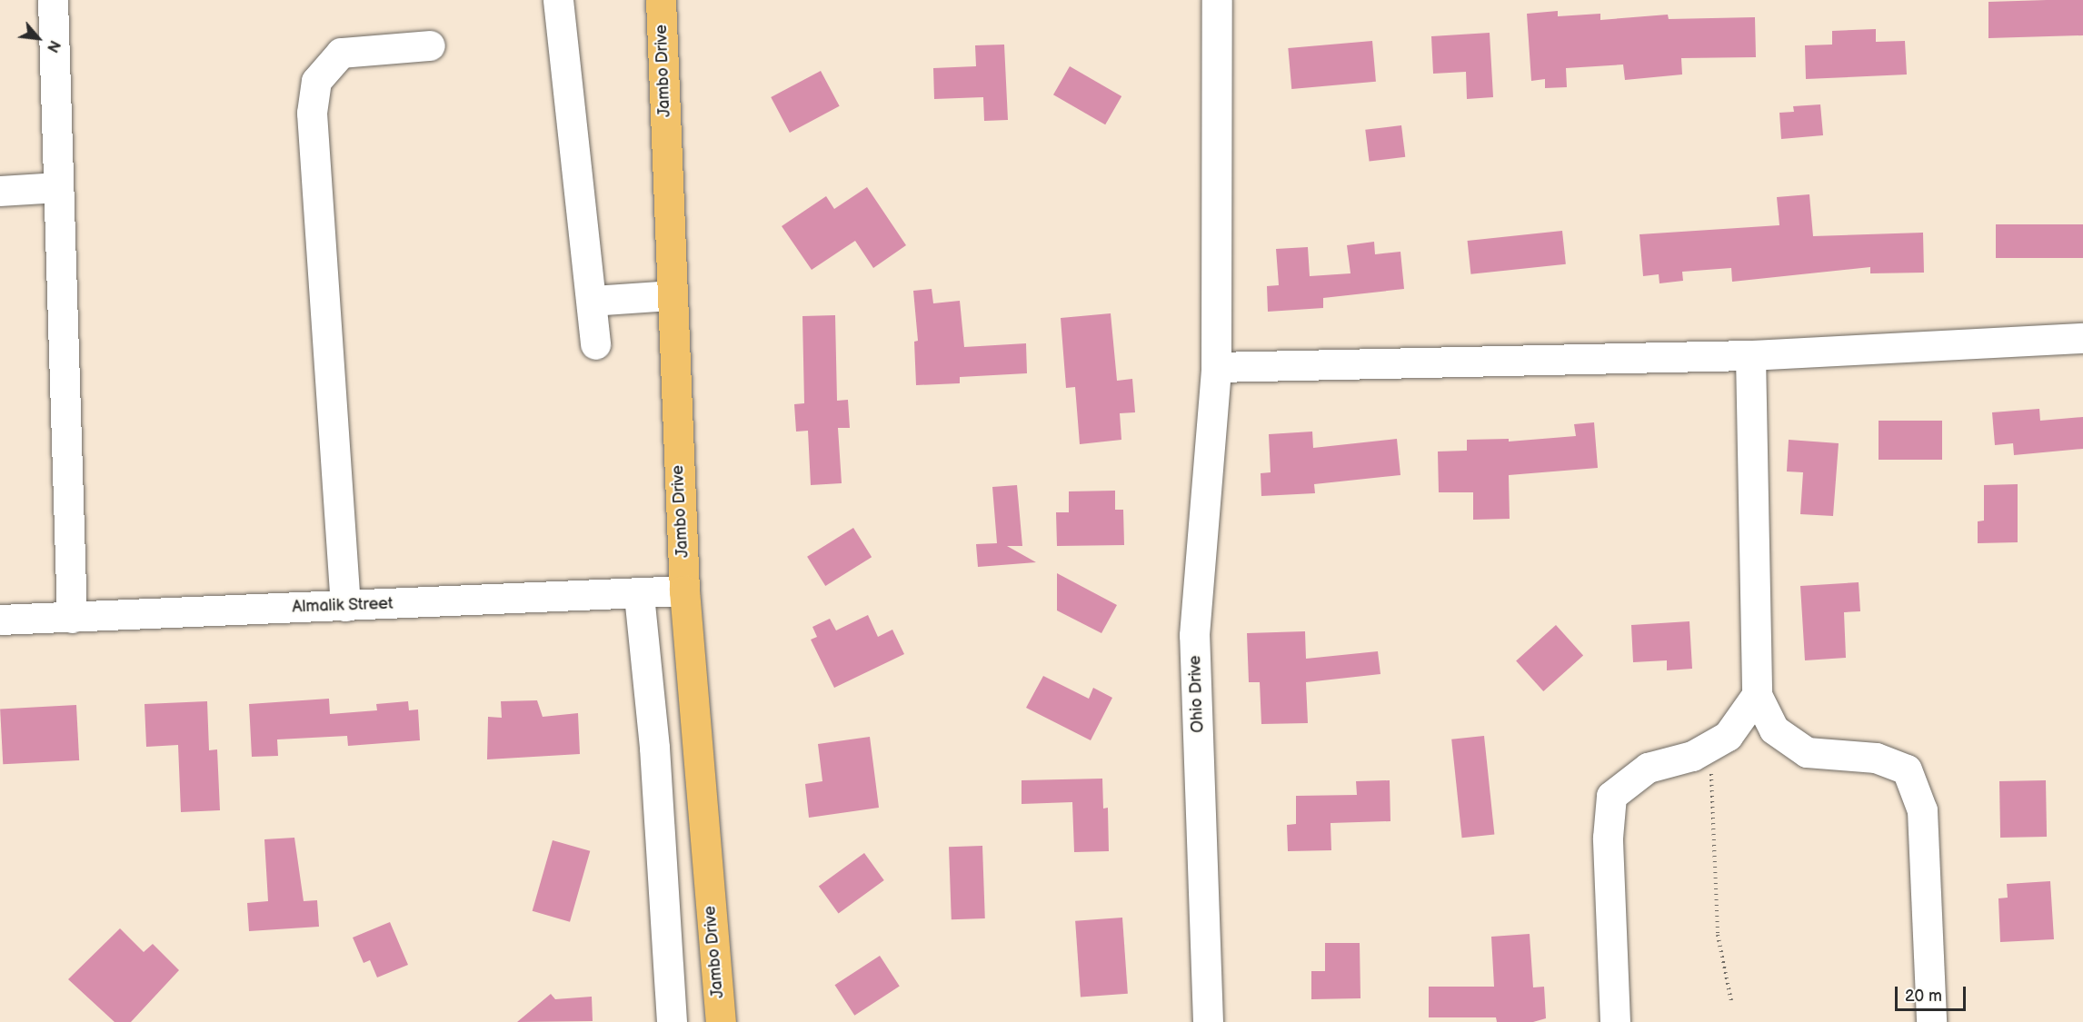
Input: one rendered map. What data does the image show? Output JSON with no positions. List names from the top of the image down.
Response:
{
  "streets": {
    "main road": ["Jambo Drive"],
    "street": ["Almalik Street", "Ohio Drive"]
  },
  "crossings": [
    ["Jambo Drive", "Almalik Street"]
  ],
  "scale_bar": "20 m",
  "north": "bottom right"
}
